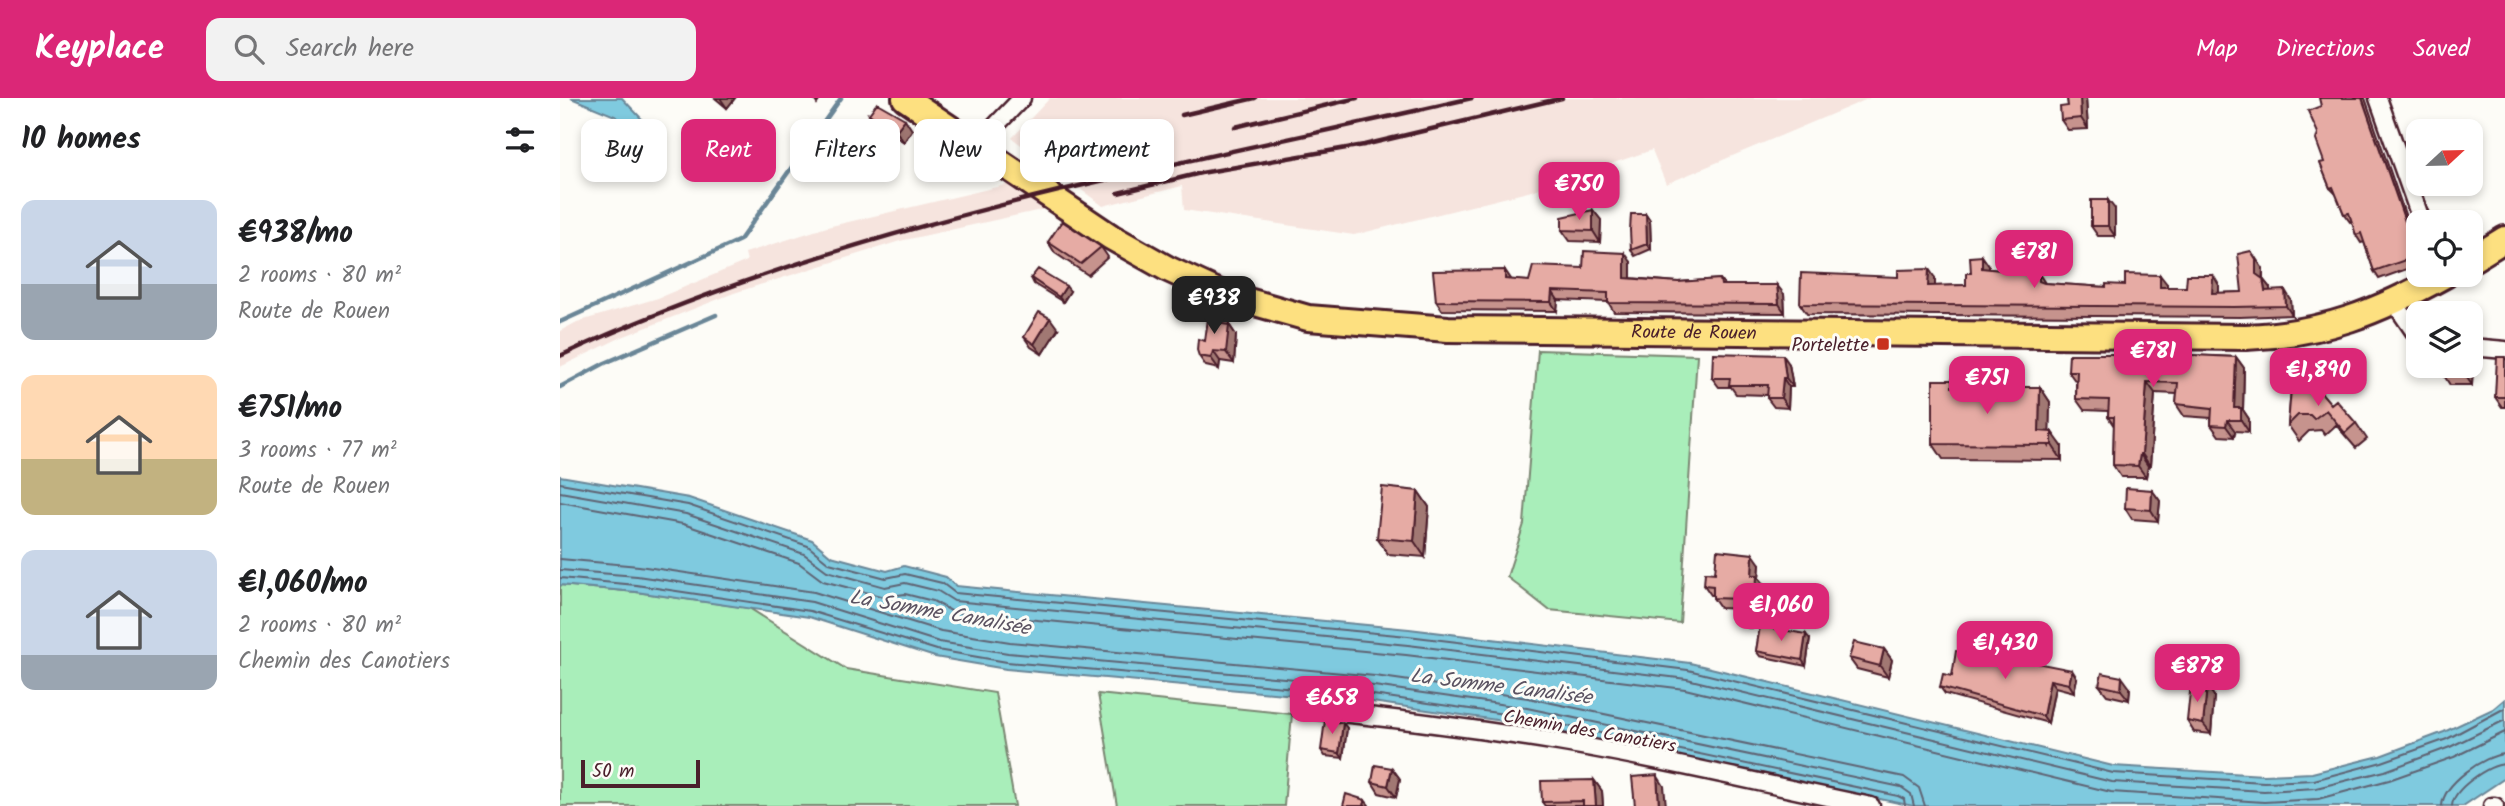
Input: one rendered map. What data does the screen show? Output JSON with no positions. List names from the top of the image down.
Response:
{
  "streets": {
    "main road": ["Route de Rouen"],
    "street": ["Chemin des Canotiers"]
  },
  "water": ["La Somme Canalisée"],
  "places": {
    "transit": ["Portelette"]
  },
  "scale_bar": "50 m",
  "north": "right",
  "page": {
    "header": "Keyplace",
    "search": "Search here",
    "nav": ["Map", "Directions", "Saved"],
    "heading": "10 homes",
    "chip": [
      "Buy",
      "Rent",
      "Filters",
      "New",
      "Apartment"
    ],
    "price": [
      "€750",
      "€781",
      "€938",
      "€781",
      "€1,890",
      "€751",
      "€1,060",
      "€1,430",
      "€878",
      "€658"
    ],
    "list": [
      {
        "name": "€938/mo",
        "note": "2 rooms · 80 m² · Route de Rouen"
      },
      {
        "name": "€751/mo",
        "note": "3 rooms · 77 m² · Route de Rouen"
      },
      {
        "name": "€1,060/mo",
        "note": "2 rooms · 80 m² · Chemin des Canotiers"
      }
    ],
    "scale": "50 m"
  }
}
